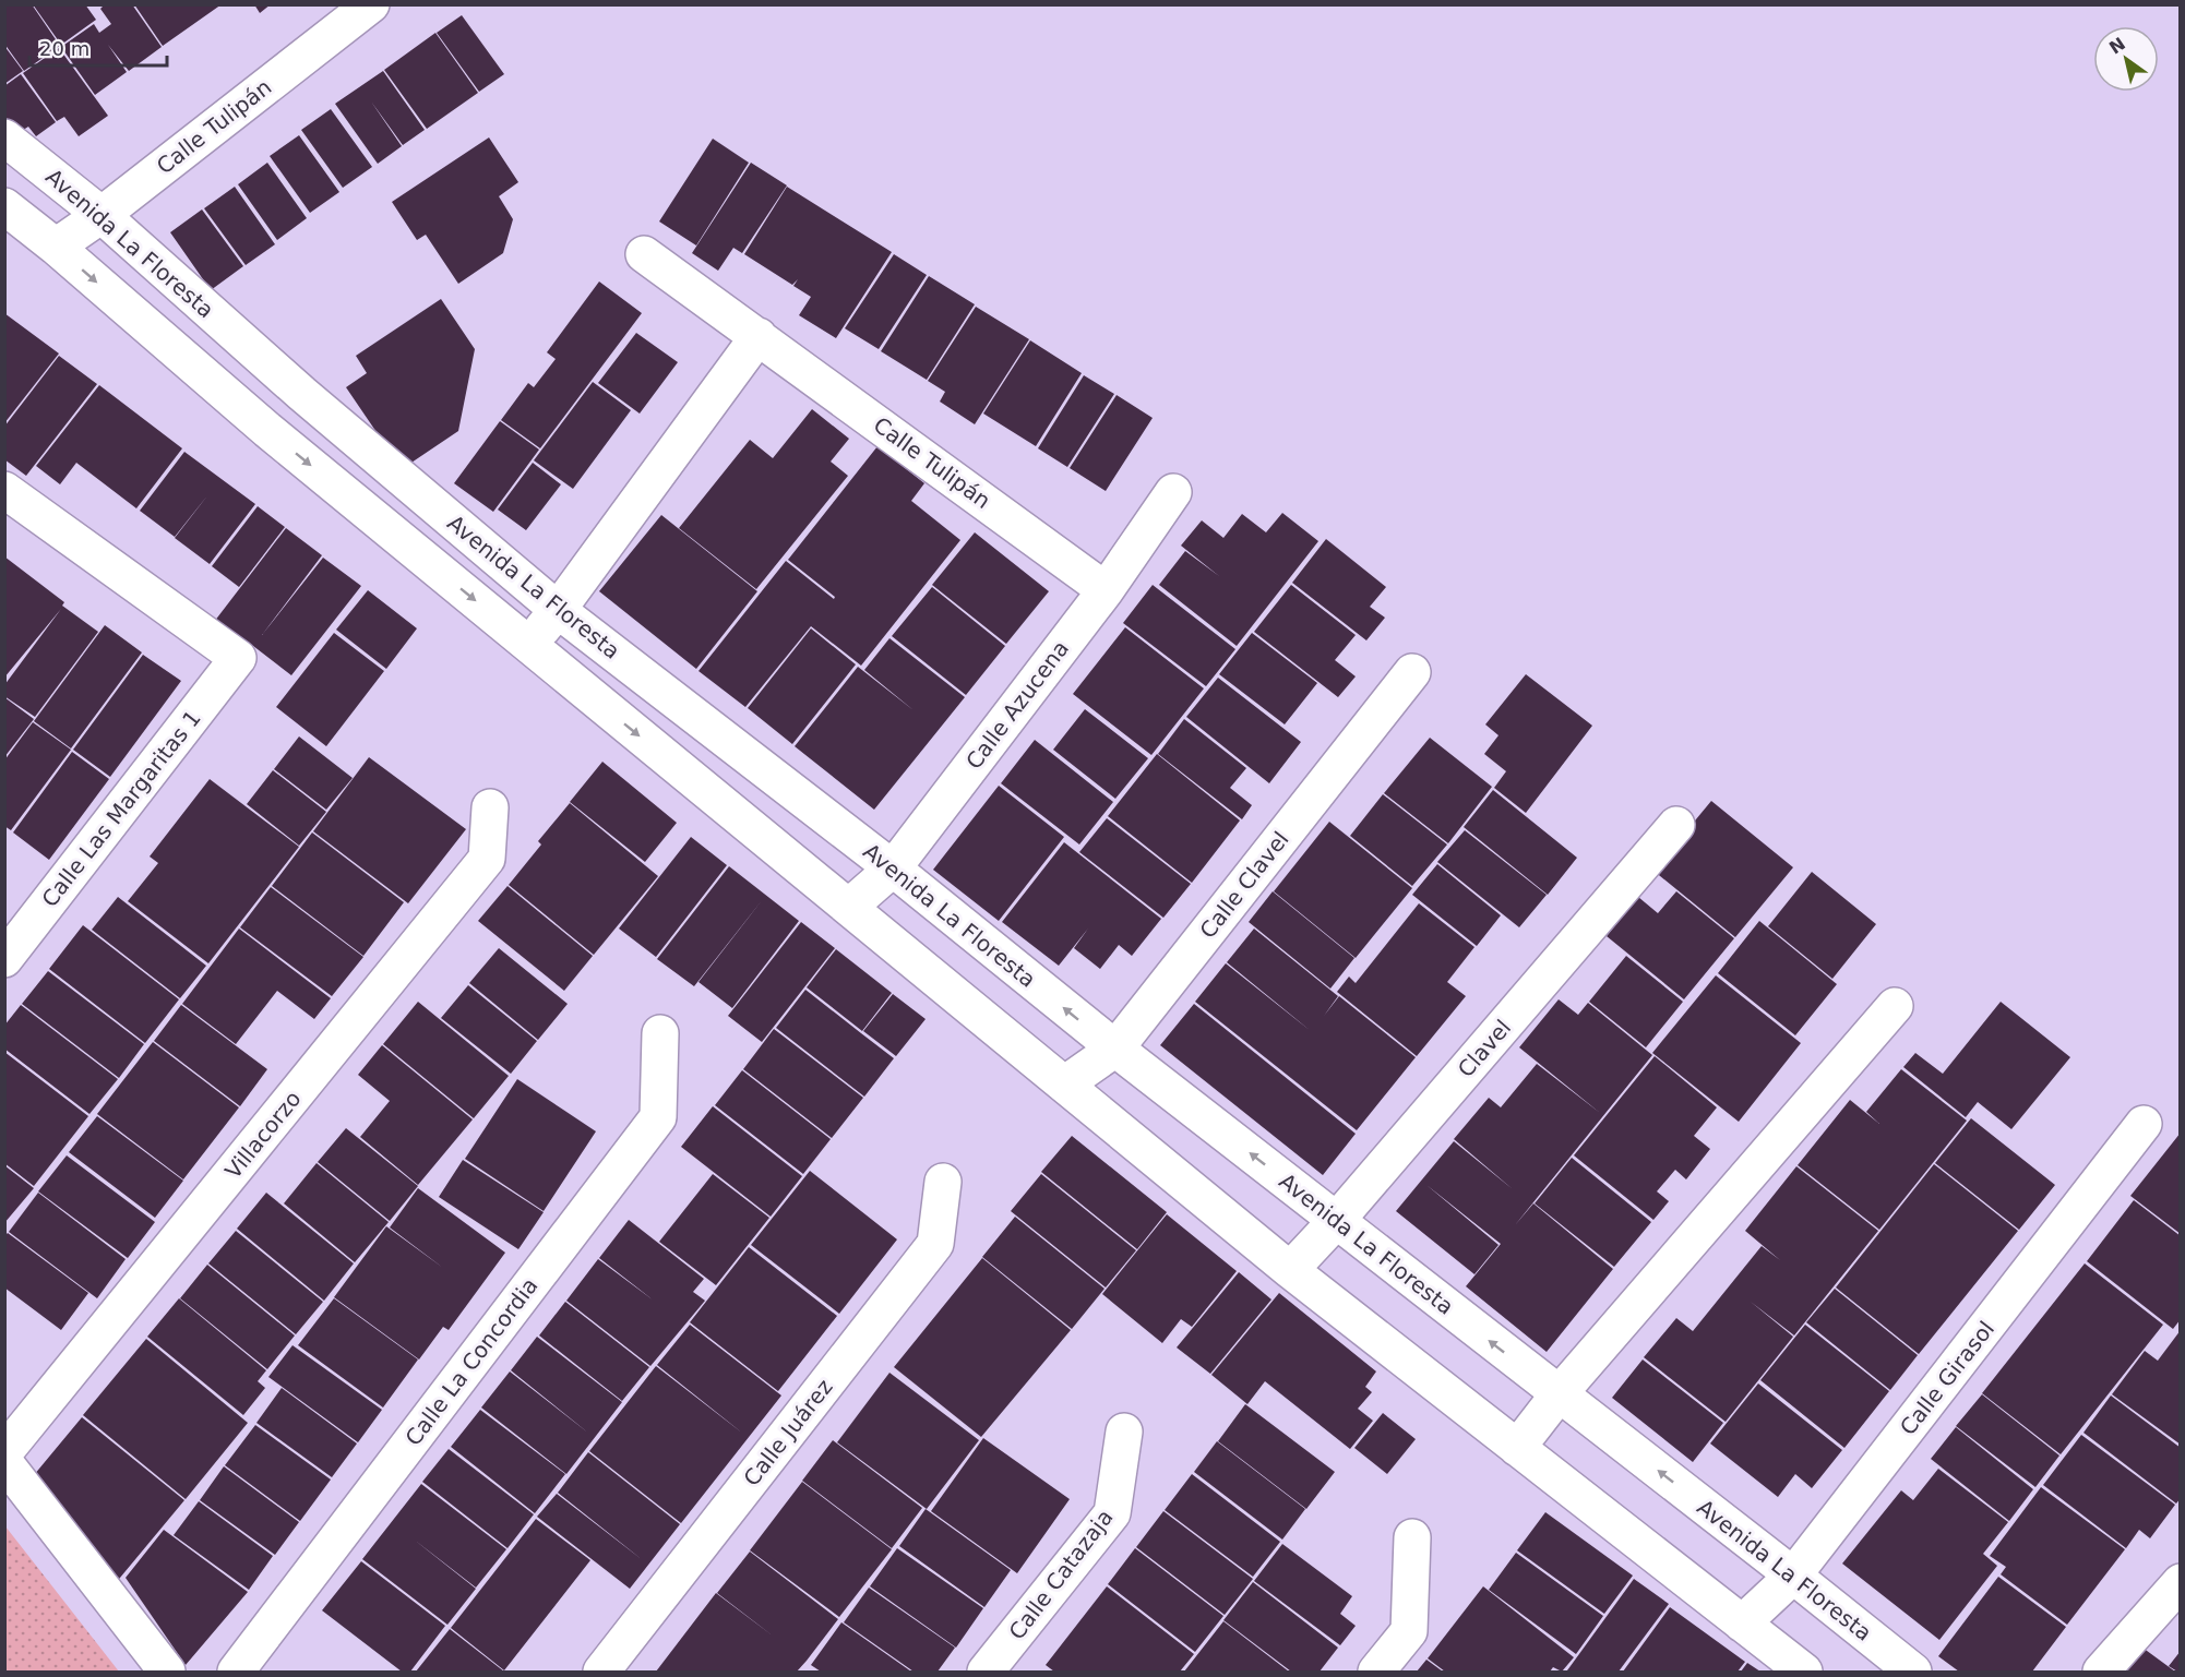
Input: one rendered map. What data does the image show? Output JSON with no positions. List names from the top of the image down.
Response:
{
  "streets": {
    "street": [
      "Calle Tulipán",
      "Avenida La Floresta",
      "Calle Azucena",
      "Calle Las Margaritas 1",
      "Calle Clavel",
      "Clavel",
      "Villacorzo",
      "Calle La Concordia",
      "Calle Girasol",
      "Calle Juárez",
      "Calle Catazaja"
    ]
  },
  "crossings": [
    ["Calle Tulipán", "Avenida La Floresta"],
    ["Calle Tulipán", "Calle Azucena"],
    ["Avenida La Floresta", "Calle Azucena"],
    ["Avenida La Floresta", "Calle Clavel"],
    ["Avenida La Floresta", "Clavel"],
    ["Avenida La Floresta", "Calle Girasol"]
  ],
  "scale_bar": "20 m",
  "north": "top left"
}
